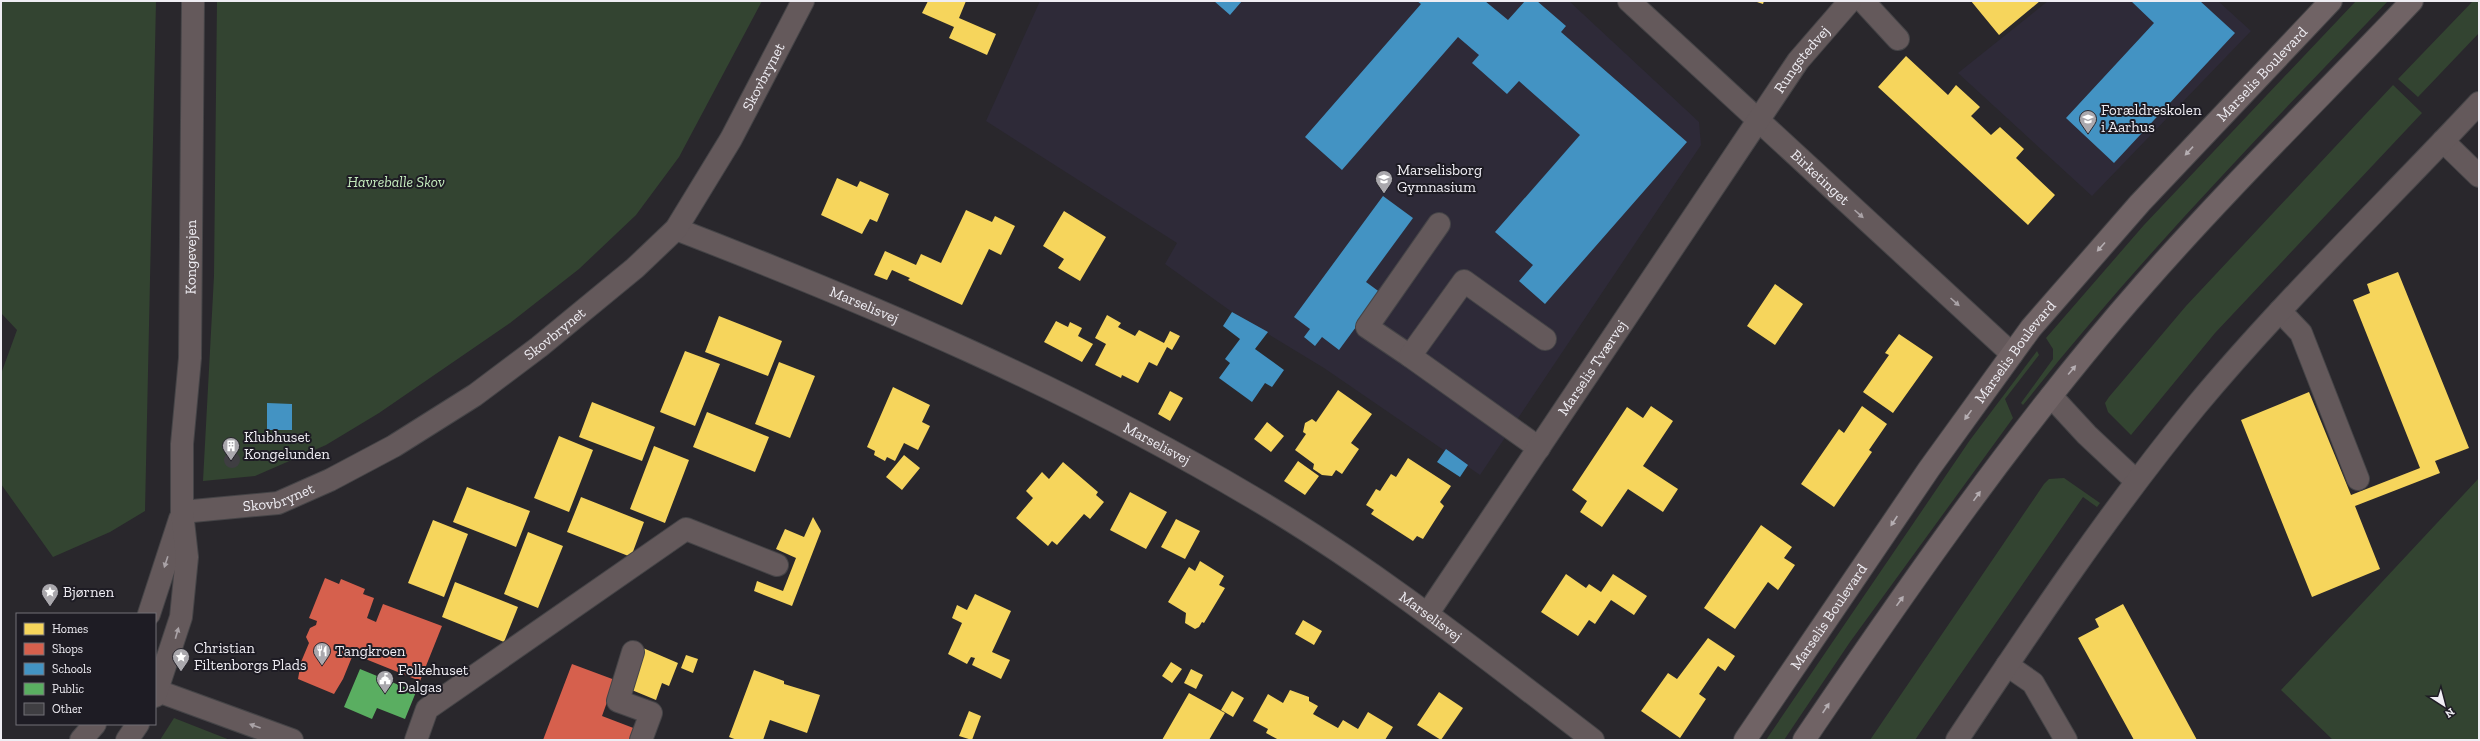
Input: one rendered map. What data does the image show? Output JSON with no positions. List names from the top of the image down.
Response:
{
  "streets": {
    "main road": ["Marselis Boulevard"],
    "street": [
      "Rungstedvej",
      "Skovbrynet",
      "Birketinget",
      "Kongevejen",
      "Marselisvej",
      "Marselis Tværvej"
    ]
  },
  "crossings": [
    ["Rungstedvej", "Birketinget"],
    ["Rungstedvej", "Marselis Tværvej"],
    ["Marselis Boulevard", "Birketinget"],
    ["Skovbrynet", "Kongevejen"],
    ["Skovbrynet", "Marselisvej"],
    ["Birketinget", "Marselis Tværvej"],
    ["Marselisvej", "Marselis Tværvej"]
  ],
  "one_way": ["Birketinget"],
  "parks": ["Havreballe Skov"],
  "places": {
    "school or university": ["Forældreskolen i Aarhus", "Marselisborg Gymnasium"],
    "building": ["Klubhuset Kongelunden"],
    "place": ["Bjørnen", "Christian Filtenborgs Plads"],
    "restaurant": ["Tangkroen"],
    "public building": ["Folkehuset Dalgas"]
  },
  "legend": [
    "Homes",
    "Shops",
    "Schools",
    "Public",
    "Other"
  ],
  "north": "bottom right"
}
